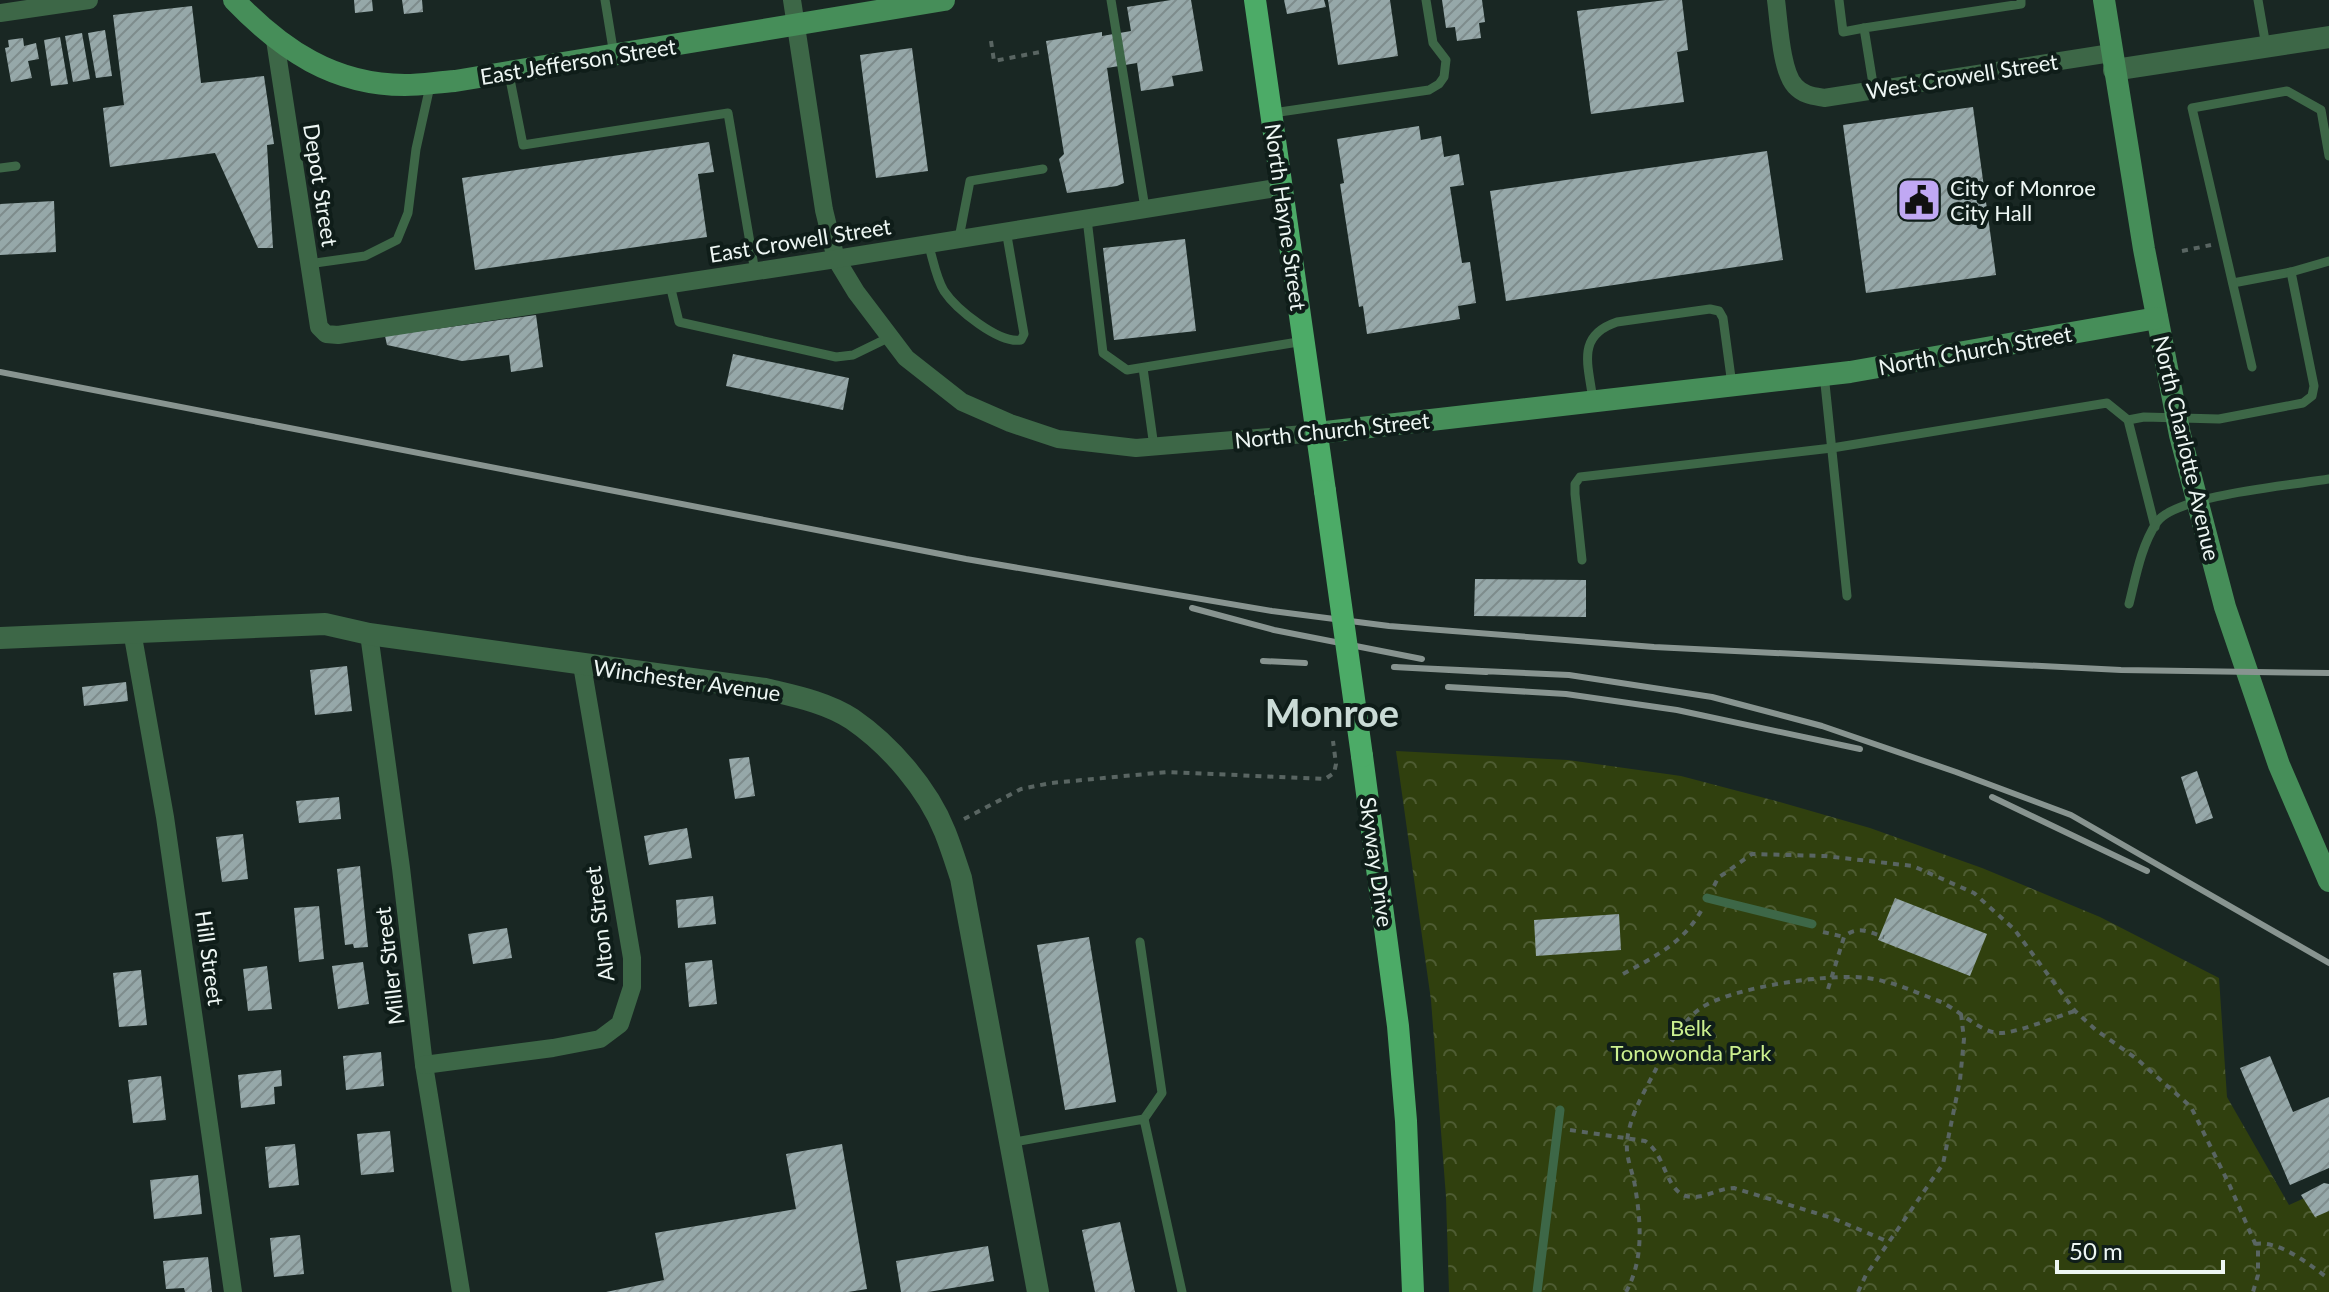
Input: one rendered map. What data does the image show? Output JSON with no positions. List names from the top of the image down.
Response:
{
  "streets": {
    "main road": [
      "East Jefferson Street",
      "North Hayne Street",
      "North Church Street",
      "North Charlotte Avenue",
      "Skyway Drive"
    ],
    "street": [
      "West Crowell Street",
      "Depot Street",
      "East Crowell Street",
      "Winchester Avenue",
      "Alton Street",
      "Hill Street",
      "Miller Street"
    ]
  },
  "crossings": [
    ["East Jefferson Street", "Depot Street"],
    ["East Jefferson Street", "North Church Street"],
    ["West Crowell Street", "North Charlotte Avenue"],
    ["Depot Street", "East Crowell Street"],
    ["North Hayne Street", "East Crowell Street"],
    ["North Hayne Street", "North Church Street"],
    ["North Hayne Street", "Skyway Drive"],
    ["East Crowell Street", "North Church Street"],
    ["North Church Street", "North Charlotte Avenue"],
    ["North Church Street", "Skyway Drive"],
    ["Winchester Avenue", "Alton Street"],
    ["Winchester Avenue", "Hill Street"],
    ["Winchester Avenue", "Miller Street"],
    ["Alton Street", "Miller Street"]
  ],
  "districts": ["Monroe"],
  "parks": ["Belk Tonowonda Park"],
  "places": {
    "public building": ["City of Monroe City Hall"]
  },
  "scale_bar": "50 m"
}
